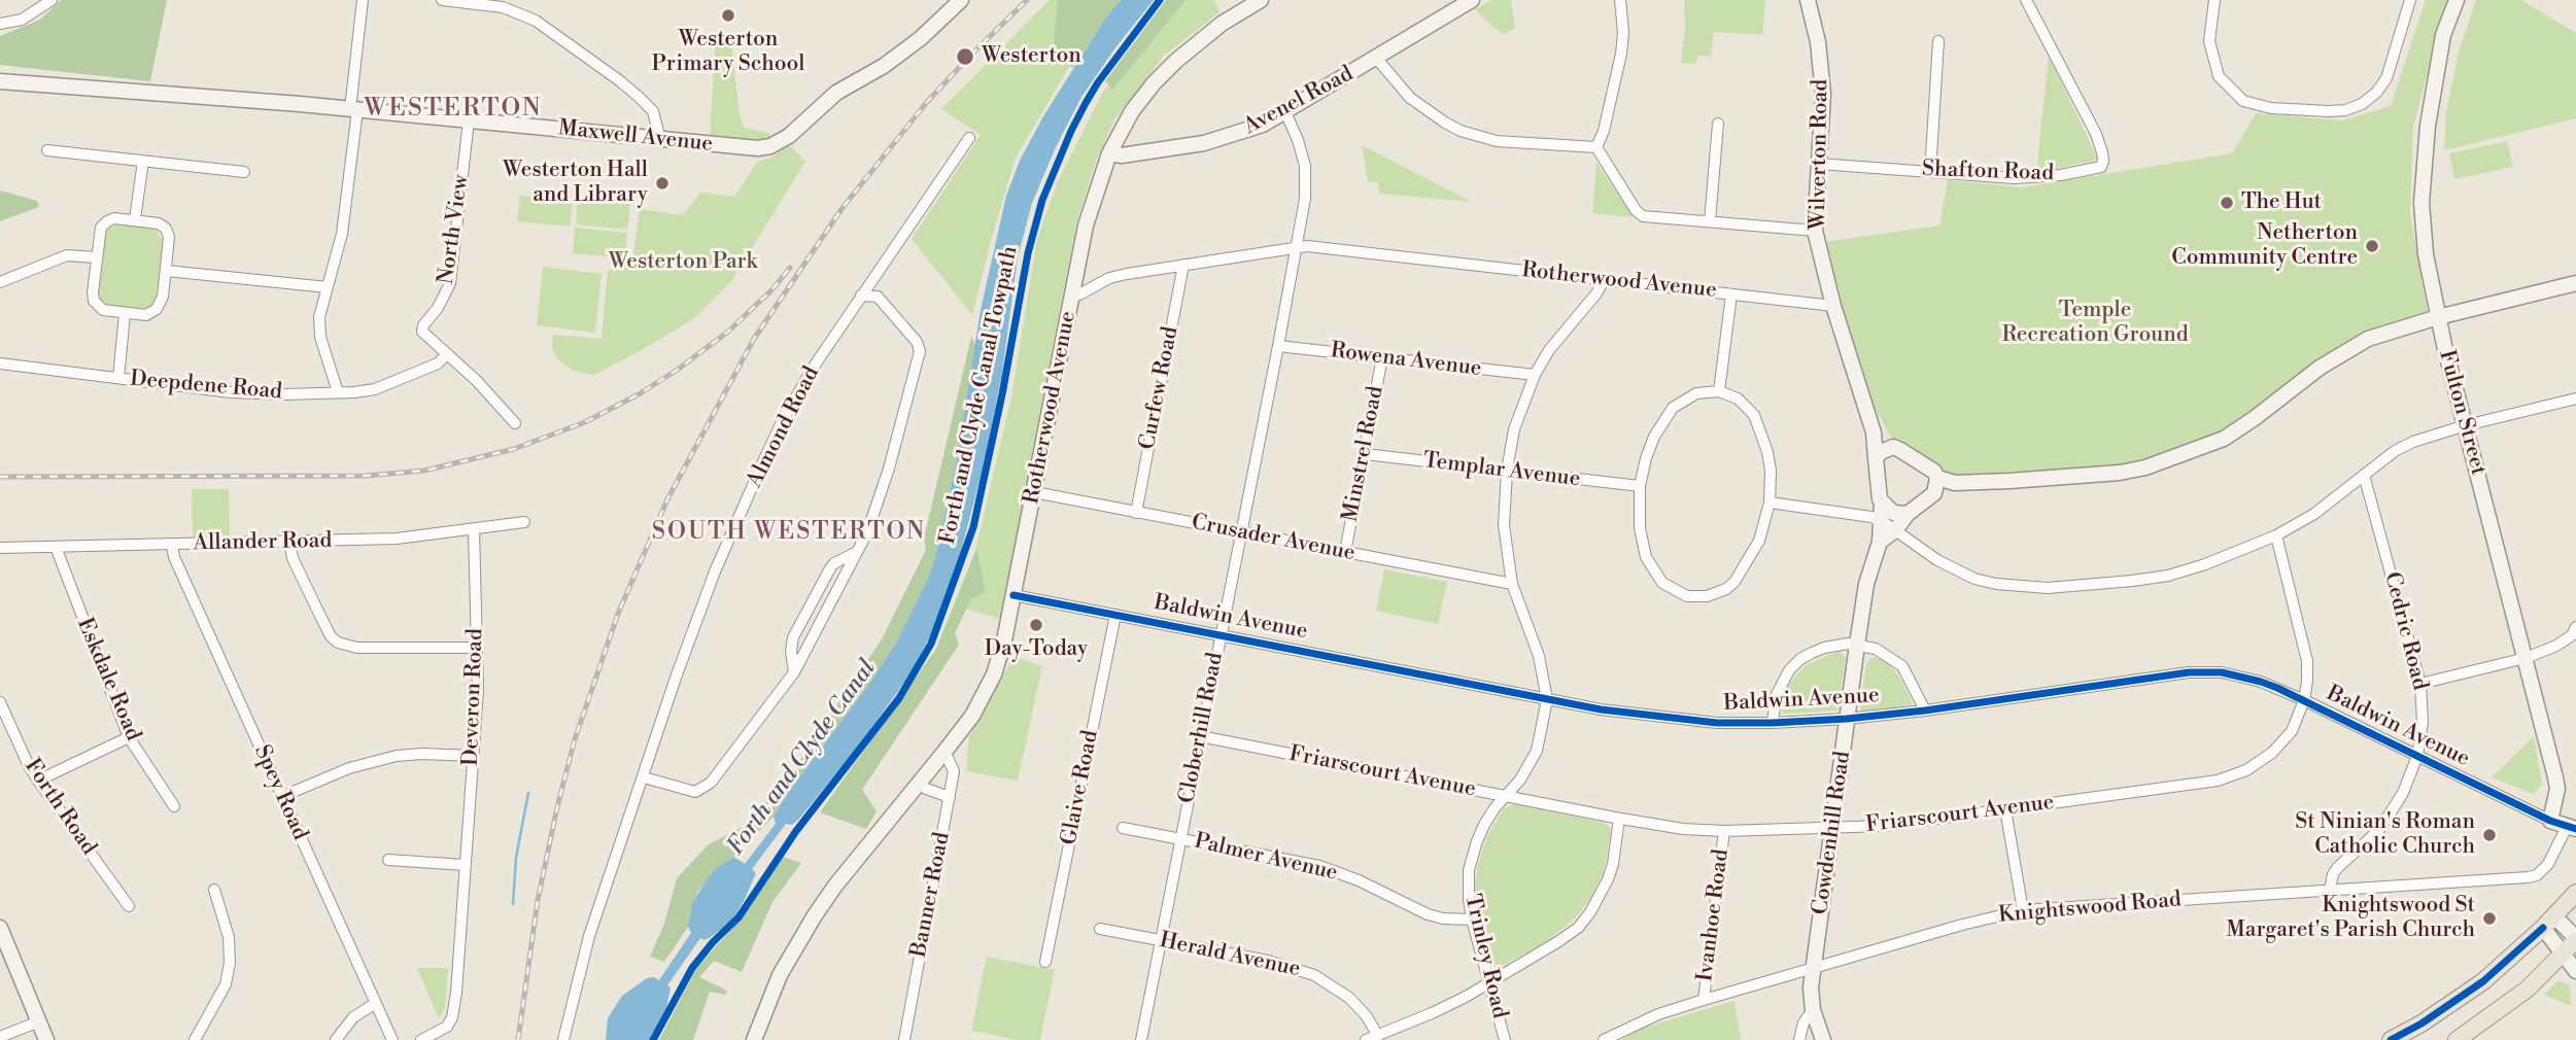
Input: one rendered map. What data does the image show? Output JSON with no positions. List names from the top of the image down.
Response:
{
  "streets": {
    "street": [
      "Avenel Road",
      "Maxwell Avenue",
      "Wilverton Road",
      "Shafton Road",
      "North View",
      "Rotherwood Avenue",
      "Rowena Avenue",
      "Deepdene Road",
      "Curfew Road",
      "Fulton Street",
      "Almond Road",
      "Minstrel Road",
      "Templar Avenue",
      "Crusader Avenue",
      "Allander Road",
      "Baldwin Avenue",
      "Cedric Road",
      "Eskdale Road",
      "Deveron Road",
      "Cloberhill Road",
      "Friarscourt Avenue",
      "Glaive Road",
      "Spey Road",
      "Forth Road",
      "Cowdenhill Road",
      "Palmer Avenue",
      "Banner Road",
      "Knightswood Road",
      "Ivanhoe Road",
      "Herald Avenue",
      "Trinley Road"
    ],
    "cycle path": ["Forth and Clyde Canal Towpath"]
  },
  "crossings": [
    ["Avenel Road", "Cloberhill Road"],
    ["Maxwell Avenue", "North View"],
    ["Wilverton Road", "Shafton Road"],
    ["Wilverton Road", "Rotherwood Avenue"],
    ["Wilverton Road", "Cowdenhill Road"],
    ["North View", "Deepdene Road"],
    ["Rotherwood Avenue", "Curfew Road"],
    ["Rotherwood Avenue", "Crusader Avenue"],
    ["Rotherwood Avenue", "Baldwin Avenue"],
    ["Rotherwood Avenue", "Cloberhill Road"],
    ["Rotherwood Avenue", "Banner Road"],
    ["Rotherwood Avenue", "Trinley Road"],
    ["Rowena Avenue", "Minstrel Road"],
    ["Rowena Avenue", "Cloberhill Road"],
    ["Rowena Avenue", "Trinley Road"],
    ["Curfew Road", "Crusader Avenue"],
    ["Fulton Street", "Baldwin Avenue"],
    ["Minstrel Road", "Templar Avenue"],
    ["Minstrel Road", "Crusader Avenue"],
    ["Templar Avenue", "Trinley Road"],
    ["Crusader Avenue", "Cloberhill Road"],
    ["Crusader Avenue", "Trinley Road"],
    ["Allander Road", "Eskdale Road"],
    ["Allander Road", "Deveron Road"],
    ["Allander Road", "Spey Road"],
    ["Baldwin Avenue", "Cedric Road"],
    ["Baldwin Avenue", "Cloberhill Road"],
    ["Baldwin Avenue", "Friarscourt Avenue"],
    ["Baldwin Avenue", "Glaive Road"],
    ["Baldwin Avenue", "Cowdenhill Road"],
    ["Baldwin Avenue", "Knightswood Road"],
    ["Baldwin Avenue", "Trinley Road"],
    ["Cedric Road", "Knightswood Road"],
    ["Cloberhill Road", "Friarscourt Avenue"],
    ["Cloberhill Road", "Palmer Avenue"],
    ["Cloberhill Road", "Herald Avenue"],
    ["Friarscourt Avenue", "Cowdenhill Road"],
    ["Friarscourt Avenue", "Ivanhoe Road"],
    ["Friarscourt Avenue", "Trinley Road"],
    ["Cowdenhill Road", "Knightswood Road"],
    ["Palmer Avenue", "Trinley Road"],
    ["Knightswood Road", "Ivanhoe Road"]
  ],
  "districts": ["WESTERTON", "SOUTH WESTERTON"],
  "water": ["Forth and Clyde Canal"],
  "parks": ["Westerton Park", "Temple Recreation Ground"],
  "places": [
    "Westerton Primary School",
    "Westerton",
    "Westerton Hall and Library",
    "The Hut",
    "Netherton Community Centre",
    "Day-Today",
    "St Ninian's Roman Catholic Church",
    "Knightswood St Margaret's Parish Church"
  ]
}
